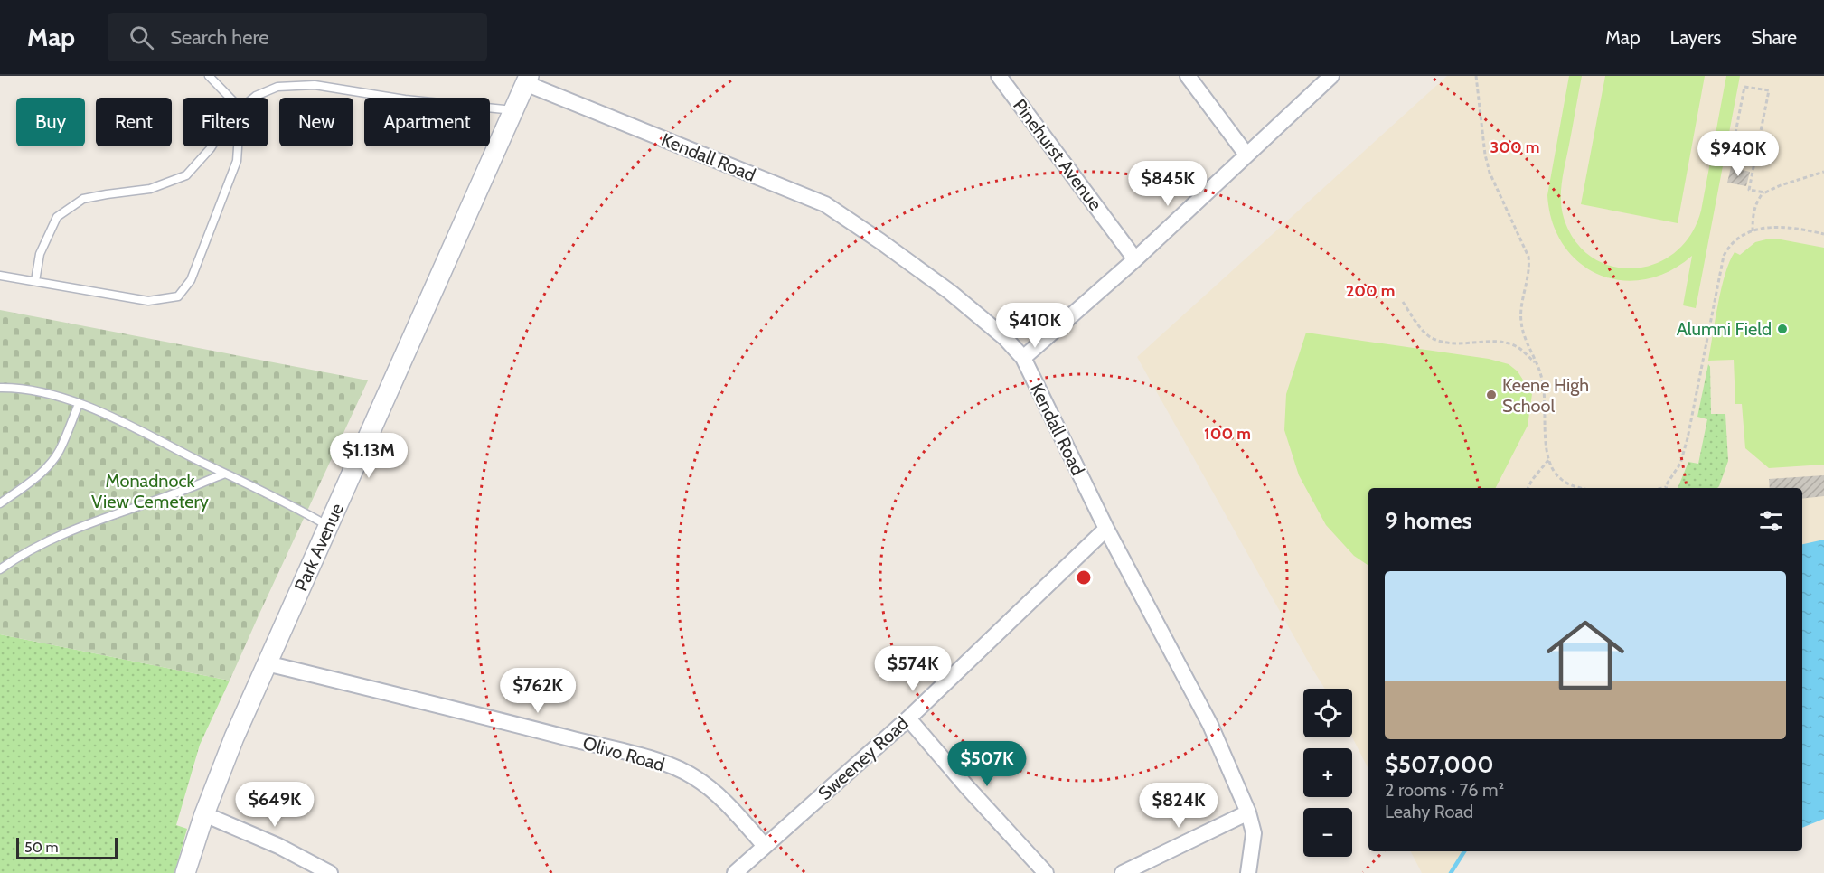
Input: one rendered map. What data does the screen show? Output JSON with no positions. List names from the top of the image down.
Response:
{
  "streets": {
    "street": [
      "Pinehurst Avenue",
      "Kendall Road",
      "Park Avenue",
      "Olivo Road",
      "Sweeney Road"
    ]
  },
  "crossings": [
    ["Kendall Road", "Park Avenue"],
    ["Kendall Road", "Sweeney Road"],
    ["Park Avenue", "Olivo Road"],
    ["Olivo Road", "Sweeney Road"]
  ],
  "parks": ["Monadnock View Cemetery"],
  "places": ["Alumni Field", "Keene High School"],
  "scale_bar": "50 m",
  "page": {
    "header": "Map",
    "search": "Search here",
    "nav": ["Map", "Layers", "Share"],
    "chip": [
      "Buy",
      "Rent",
      "Filters",
      "New",
      "Apartment"
    ],
    "price": [
      "$940K",
      "$845K",
      "$410K",
      "$1.13M",
      "$574K",
      "$762K",
      "$507K",
      "$649K",
      "$824K"
    ],
    "heading": "9 homes",
    "list": [
      {
        "name": "$507,000",
        "note": "2 rooms · 76 m² · Leahy Road"
      }
    ],
    "map_buttons": ["+", "−"],
    "scale": "50 m"
  },
  "rings": ["300 m", "200 m", "100 m"]
}
